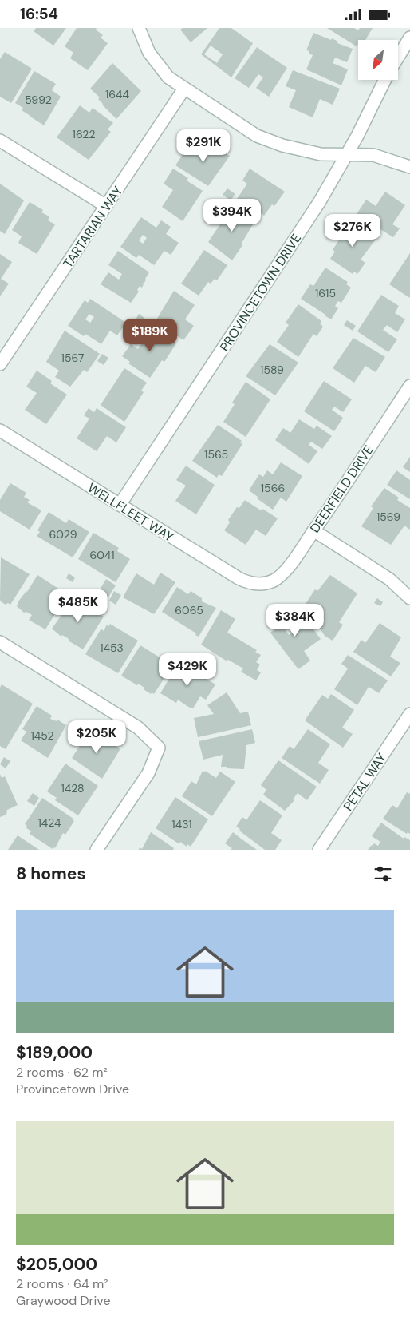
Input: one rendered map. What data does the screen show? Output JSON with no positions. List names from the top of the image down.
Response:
{
  "streets": {
    "street": [
      "TARTARIAN WAY",
      "PROVINCETOWN DRIVE",
      "DEERFIELD DRIVE",
      "WELLFLEET WAY",
      "PETAL WAY"
    ]
  },
  "crossings": [
    ["PROVINCETOWN DRIVE", "WELLFLEET WAY"],
    ["DEERFIELD DRIVE", "WELLFLEET WAY"]
  ],
  "house_numbers": [
    "1644",
    "5992",
    "1622",
    "1615",
    "1567",
    "1589",
    "1565",
    "1566",
    "1569",
    "6029",
    "6041",
    "6065",
    "1453",
    "1452",
    "1428",
    "1424",
    "1431"
  ],
  "north": "bottom left",
  "page": {
    "status": "16:54",
    "price": [
      "$291K",
      "$394K",
      "$276K",
      "$189K",
      "$485K",
      "$384K",
      "$429K",
      "$205K"
    ],
    "heading": "8 homes",
    "list": [
      {
        "name": "$189,000",
        "note": "2 rooms · 62 m² · Provincetown Drive"
      },
      {
        "name": "$205,000",
        "note": "2 rooms · 64 m² · Graywood Drive"
      }
    ]
  }
}
